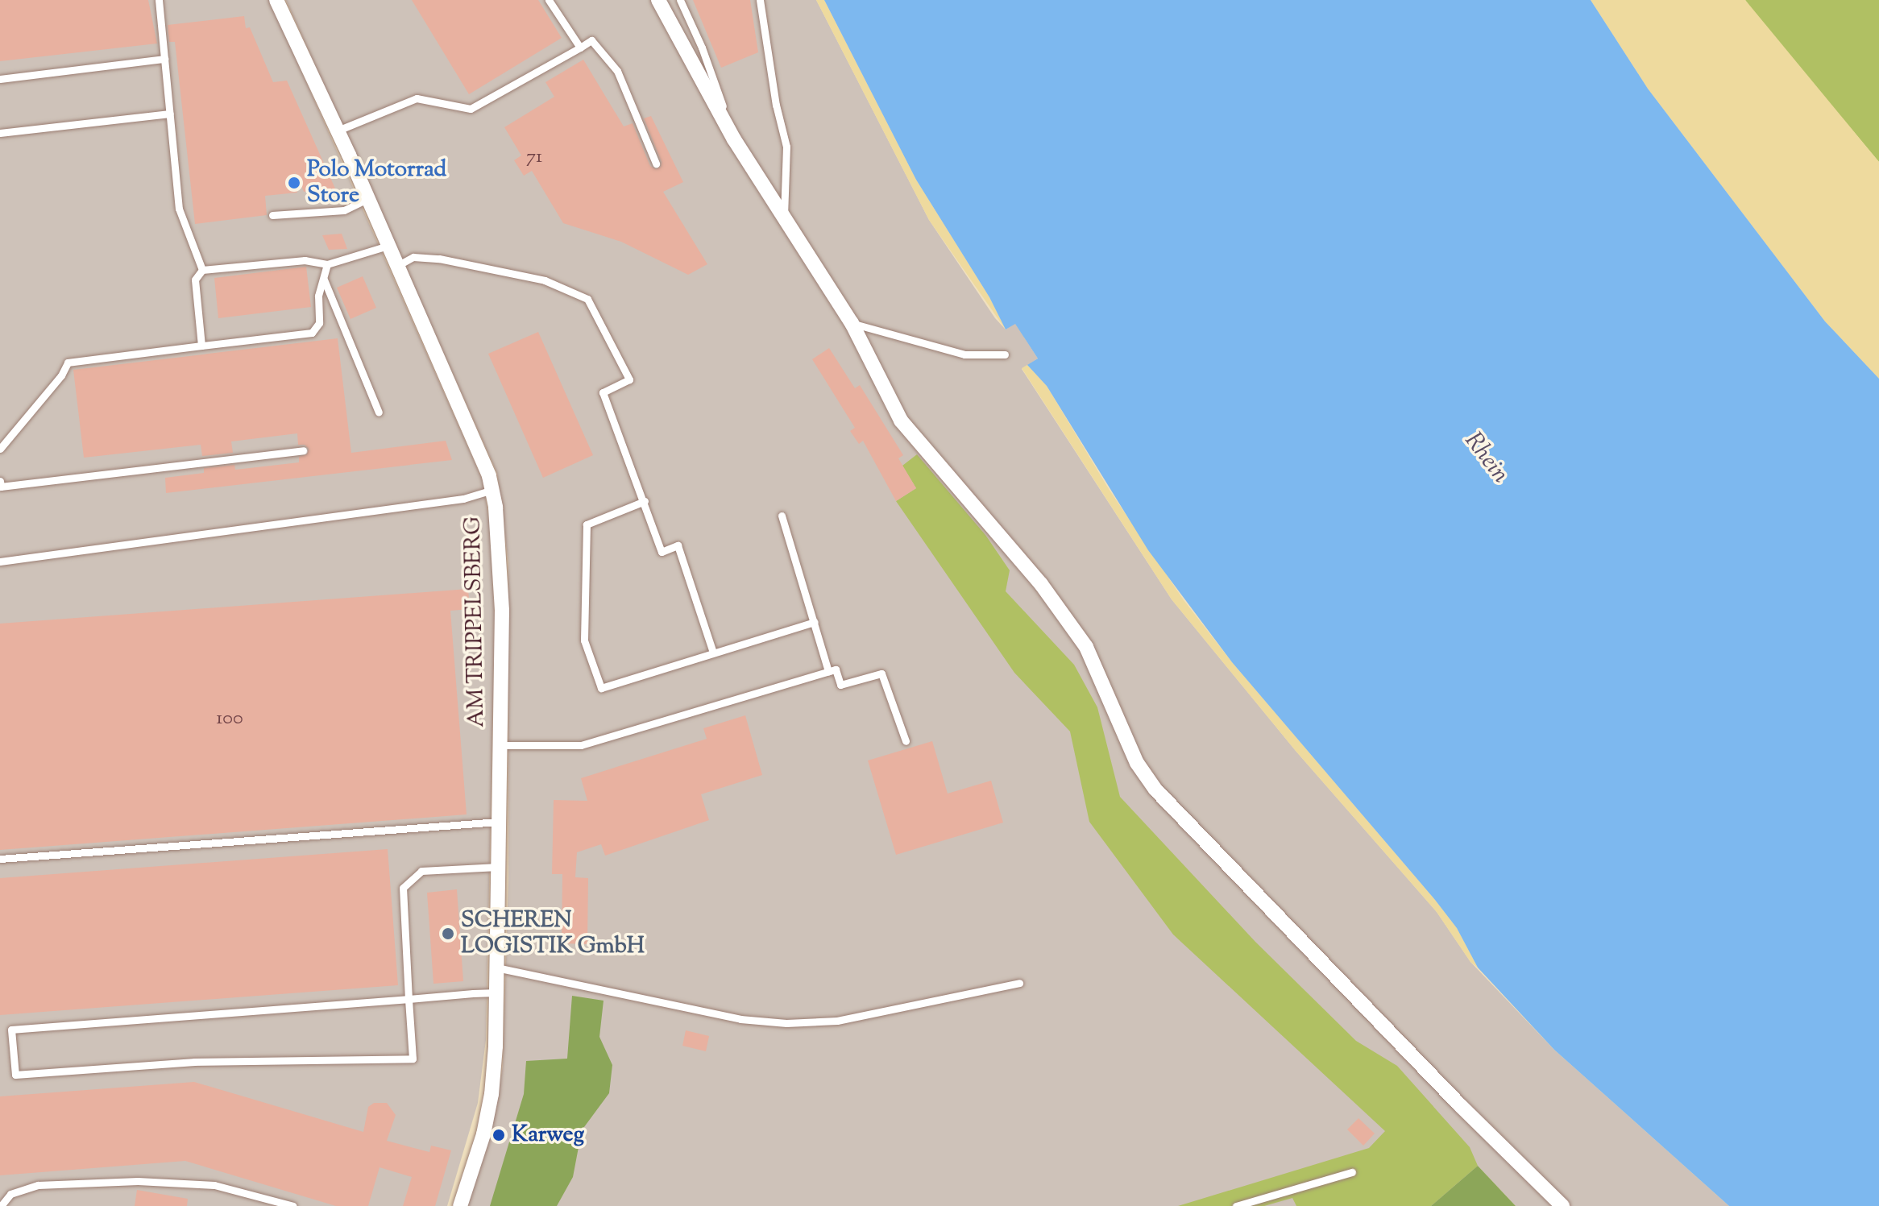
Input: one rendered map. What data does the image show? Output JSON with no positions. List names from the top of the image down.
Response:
{
  "streets": {
    "street": ["AM TRIPPELSBERG"]
  },
  "water": ["Rhein"],
  "places": ["Polo Motorrad Store", "SCHEREN LOGISTIK GmbH", "Karweg"],
  "house_numbers": ["71", "100"]
}
